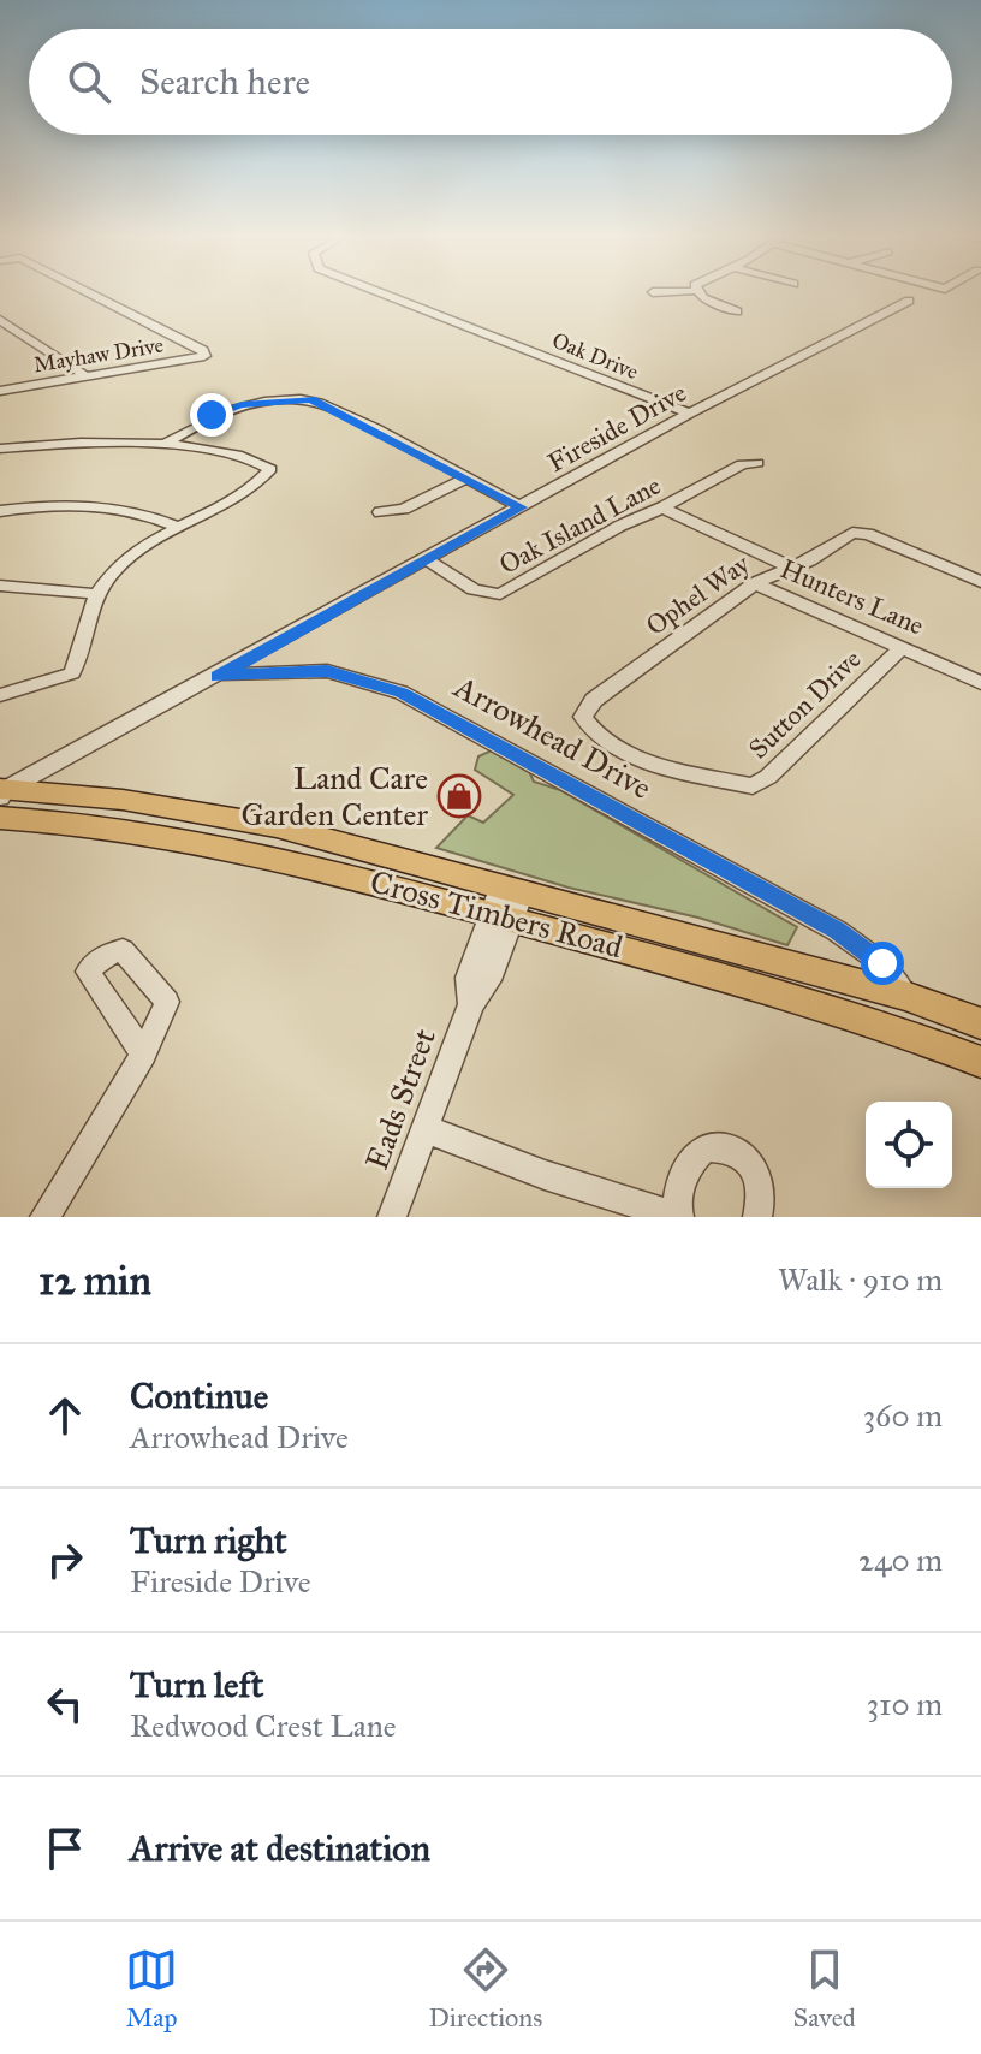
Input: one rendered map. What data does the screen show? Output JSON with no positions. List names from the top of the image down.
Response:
{
  "streets": {
    "main road": ["Cross Timbers Road"],
    "street": [
      "Mayhaw Drive",
      "Oak Drive",
      "Fireside Drive",
      "Oak Island Lane",
      "Ophel Way",
      "Hunters Lane",
      "Sutton Drive",
      "Arrowhead Drive",
      "Eads Street"
    ]
  },
  "crossings": [
    ["Oak Drive", "Fireside Drive"],
    ["Fireside Drive", "Oak Island Lane"],
    ["Fireside Drive", "Arrowhead Drive"],
    ["Fireside Drive", "Cross Timbers Road"],
    ["Ophel Way", "Hunters Lane"],
    ["Ophel Way", "Sutton Drive"],
    ["Hunters Lane", "Sutton Drive"],
    ["Arrowhead Drive", "Cross Timbers Road"],
    ["Cross Timbers Road", "Eads Street"]
  ],
  "places": {
    "shop": ["Land Care Garden Center"]
  },
  "page": {
    "search": "Search here",
    "heading": ["12 min", "Walk · 910 m"],
    "list": [
      ["Continue", "Arrowhead Drive", "360 m"],
      ["Turn right", "Fireside Drive", "240 m"],
      ["Turn left", "Redwood Crest Lane", "310 m"],
      "Arrive at destination"
    ],
    "nav": ["Map", "Directions", "Saved"]
  }
}
